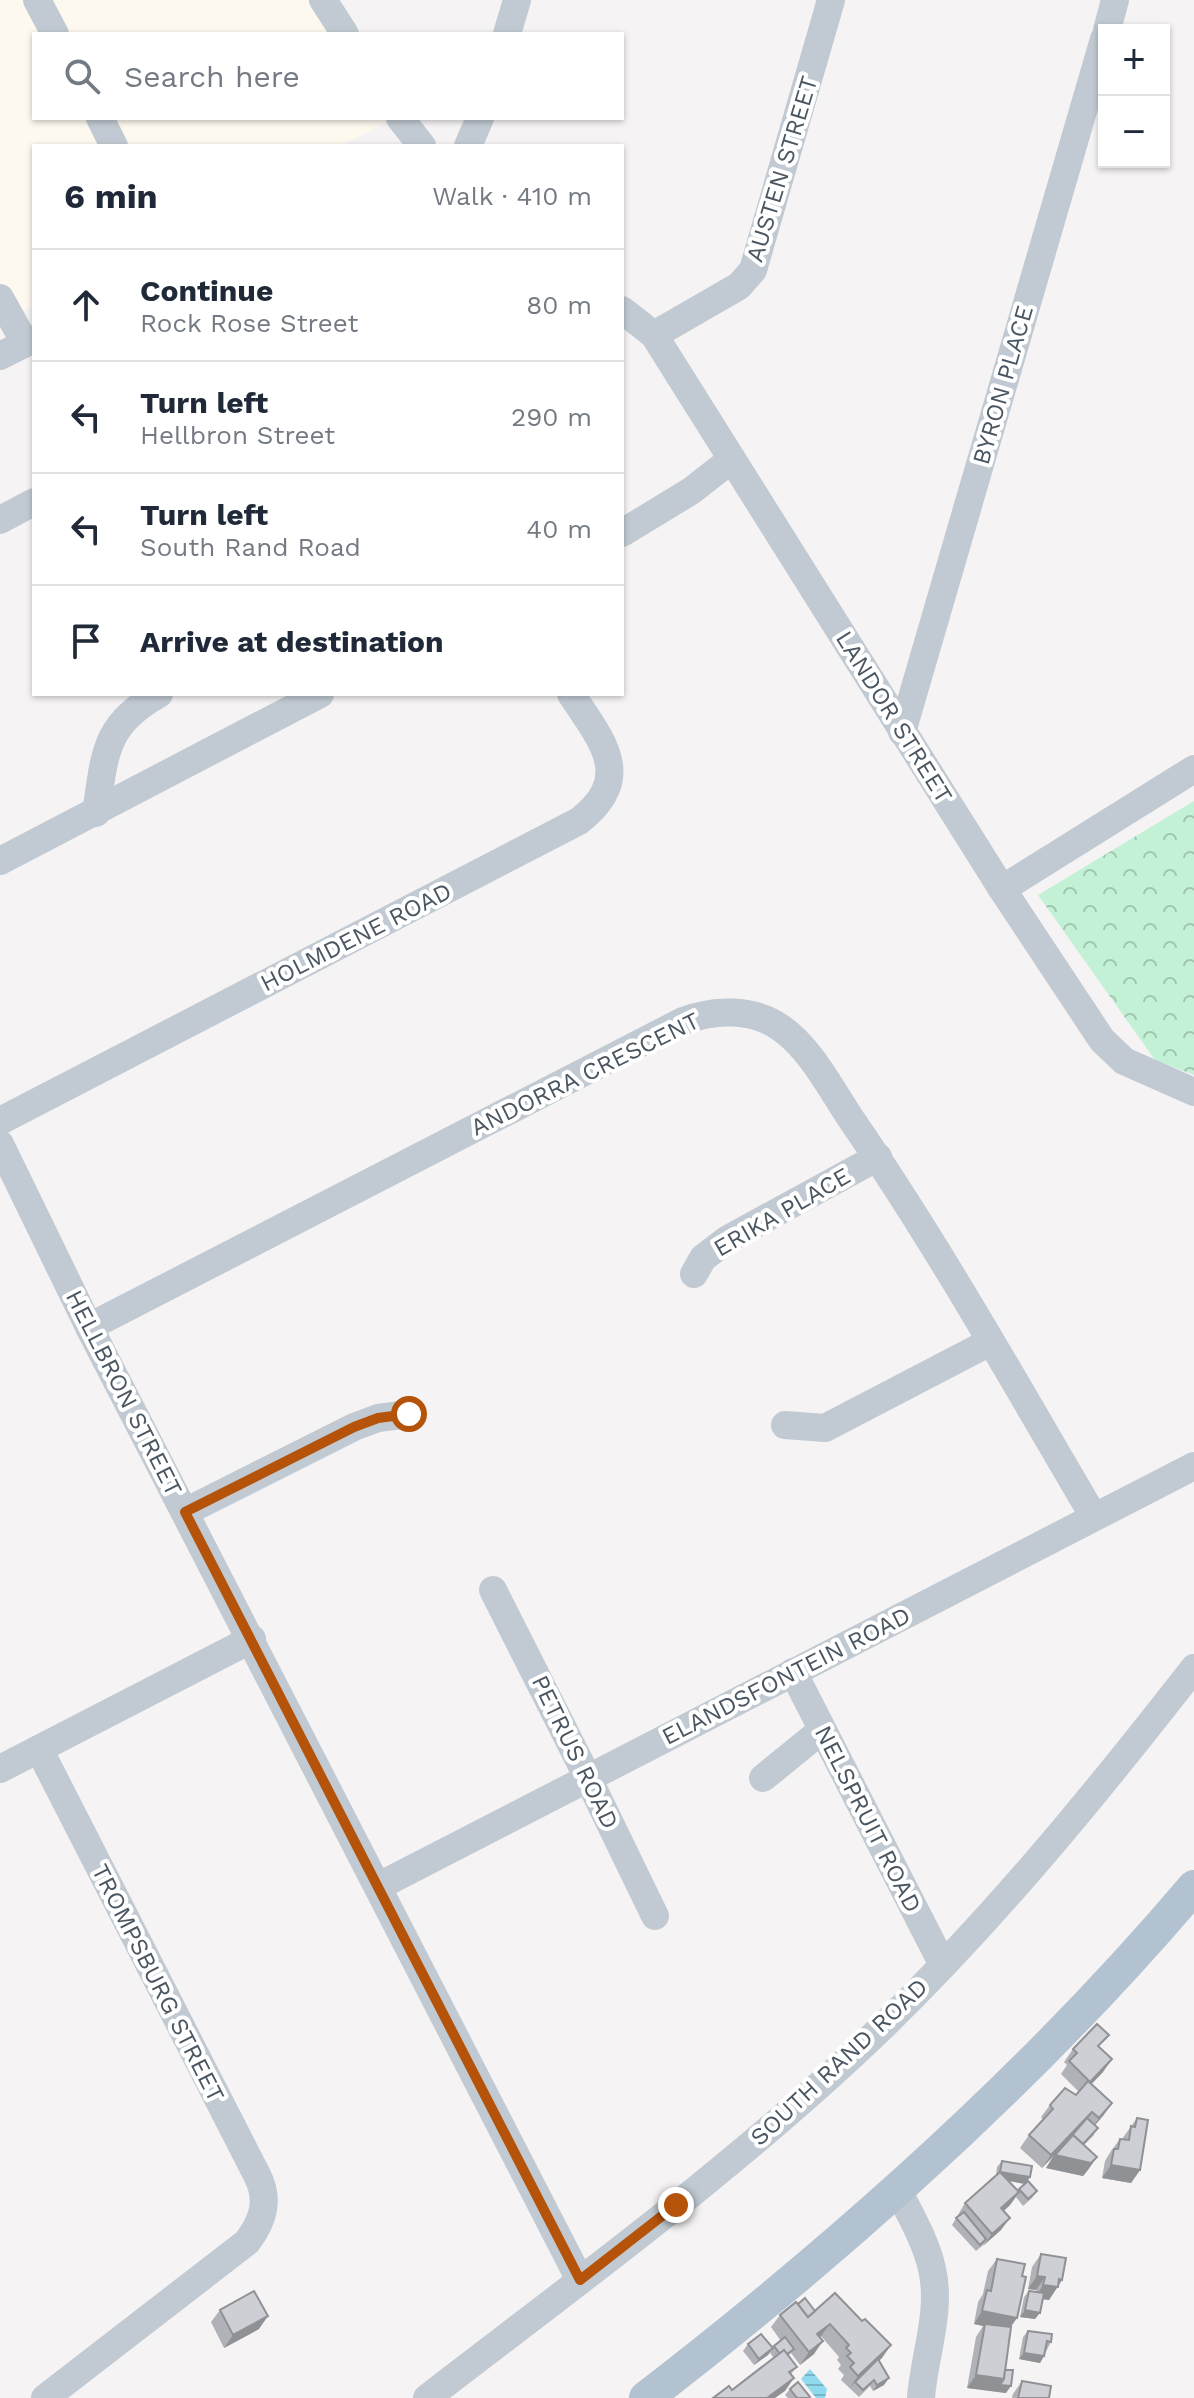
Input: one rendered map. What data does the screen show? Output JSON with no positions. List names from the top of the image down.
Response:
{
  "streets": {
    "street": [
      "AUSTEN STREET",
      "BYRON PLACE",
      "LANDOR STREET",
      "HOLMDENE ROAD",
      "ANDORRA CRESCENT",
      "ERIKA PLACE",
      "HELLBRON STREET",
      "ELANDSFONTEIN ROAD",
      "PETRUS ROAD",
      "NELSPRUIT ROAD",
      "TROMPSBURG STREET",
      "SOUTH RAND ROAD"
    ]
  },
  "crossings": [
    ["AUSTEN STREET", "LANDOR STREET"],
    ["BYRON PLACE", "LANDOR STREET"],
    ["ANDORRA CRESCENT", "ERIKA PLACE"],
    ["ANDORRA CRESCENT", "HELLBRON STREET"],
    ["ANDORRA CRESCENT", "ELANDSFONTEIN ROAD"],
    ["HELLBRON STREET", "ELANDSFONTEIN ROAD"],
    ["HELLBRON STREET", "SOUTH RAND ROAD"],
    ["ELANDSFONTEIN ROAD", "PETRUS ROAD"],
    ["ELANDSFONTEIN ROAD", "NELSPRUIT ROAD"],
    ["NELSPRUIT ROAD", "SOUTH RAND ROAD"]
  ],
  "page": {
    "map_buttons": ["+", "−"],
    "search": "Search here",
    "heading": ["6 min", "Walk · 410 m"],
    "list": [
      ["Continue", "Rock Rose Street", "80 m"],
      ["Turn left", "Hellbron Street", "290 m"],
      ["Turn left", "South Rand Road", "40 m"],
      "Arrive at destination"
    ]
  }
}
